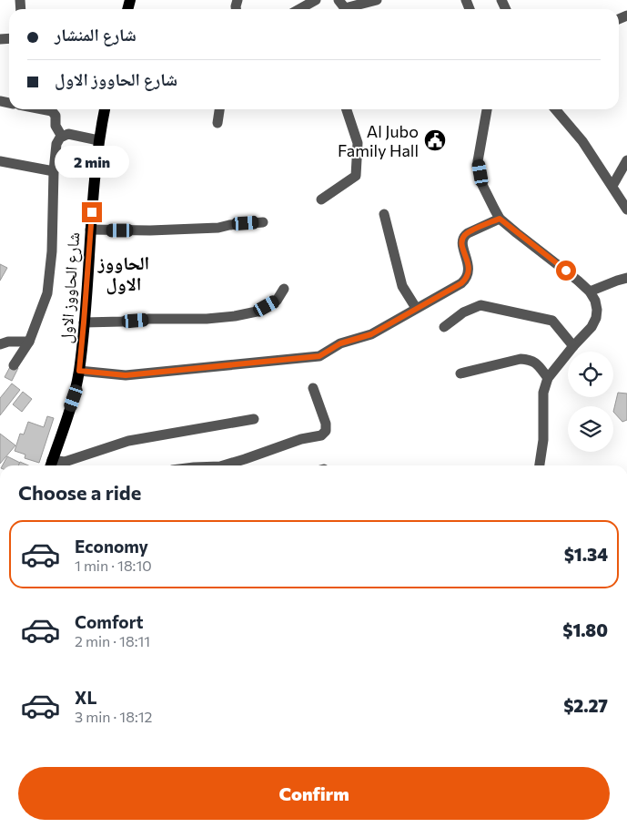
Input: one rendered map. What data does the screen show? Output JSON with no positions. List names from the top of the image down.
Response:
{
  "streets": {
    "main road": ["شارع الحاووز الاول"]
  },
  "districts": ["الحاووز الاول"],
  "places": {
    "public building": ["Al Jubo Family Hall"]
  },
  "page": {
    "banner": ["شارع المنشار", "شارع الحاووز الاول"],
    "bubble": "2 min",
    "heading": "Choose a ride",
    "list": [
      {
        "name": "Economy",
        "note": "1 min · 18:10",
        "value": "$1.34"
      },
      {
        "name": "Comfort",
        "note": "2 min · 18:11",
        "value": "$1.80"
      },
      {
        "name": "XL",
        "note": "3 min · 18:12",
        "value": "$2.27"
      }
    ],
    "buttons": "Confirm"
  }
}
